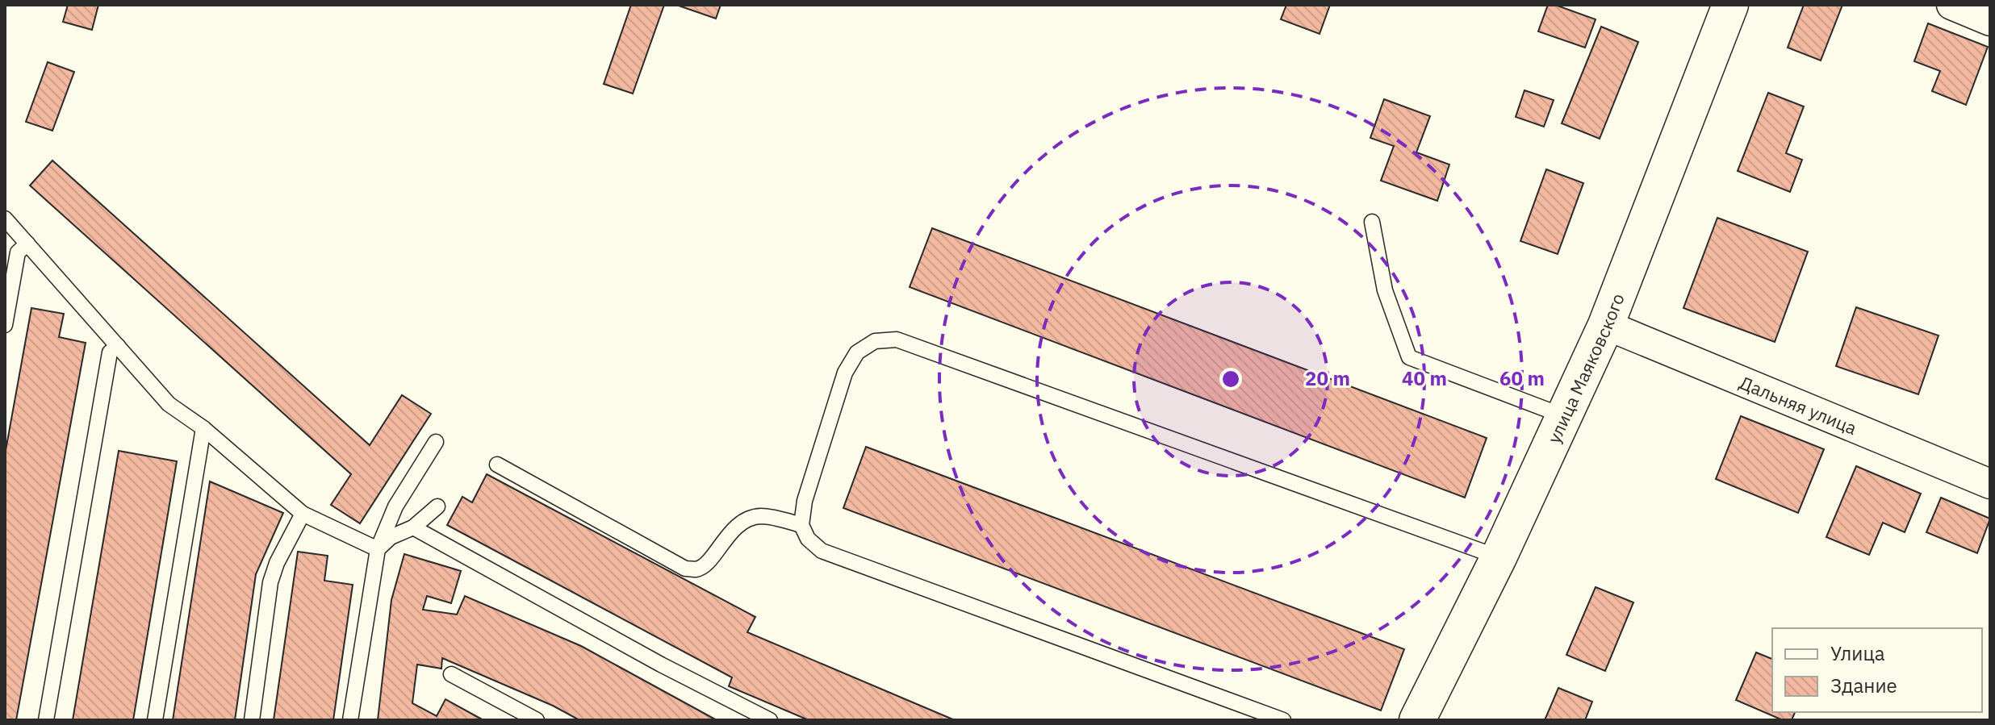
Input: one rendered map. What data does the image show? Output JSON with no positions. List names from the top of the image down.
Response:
{
  "streets": {
    "street": ["улица Маяковского", "Дальняя улица"]
  },
  "crossings": [
    ["улица Маяковского", "Дальняя улица"]
  ],
  "legend": ["Улица", "Здание"],
  "rings": ["20 m", "40 m", "60 m"]
}
